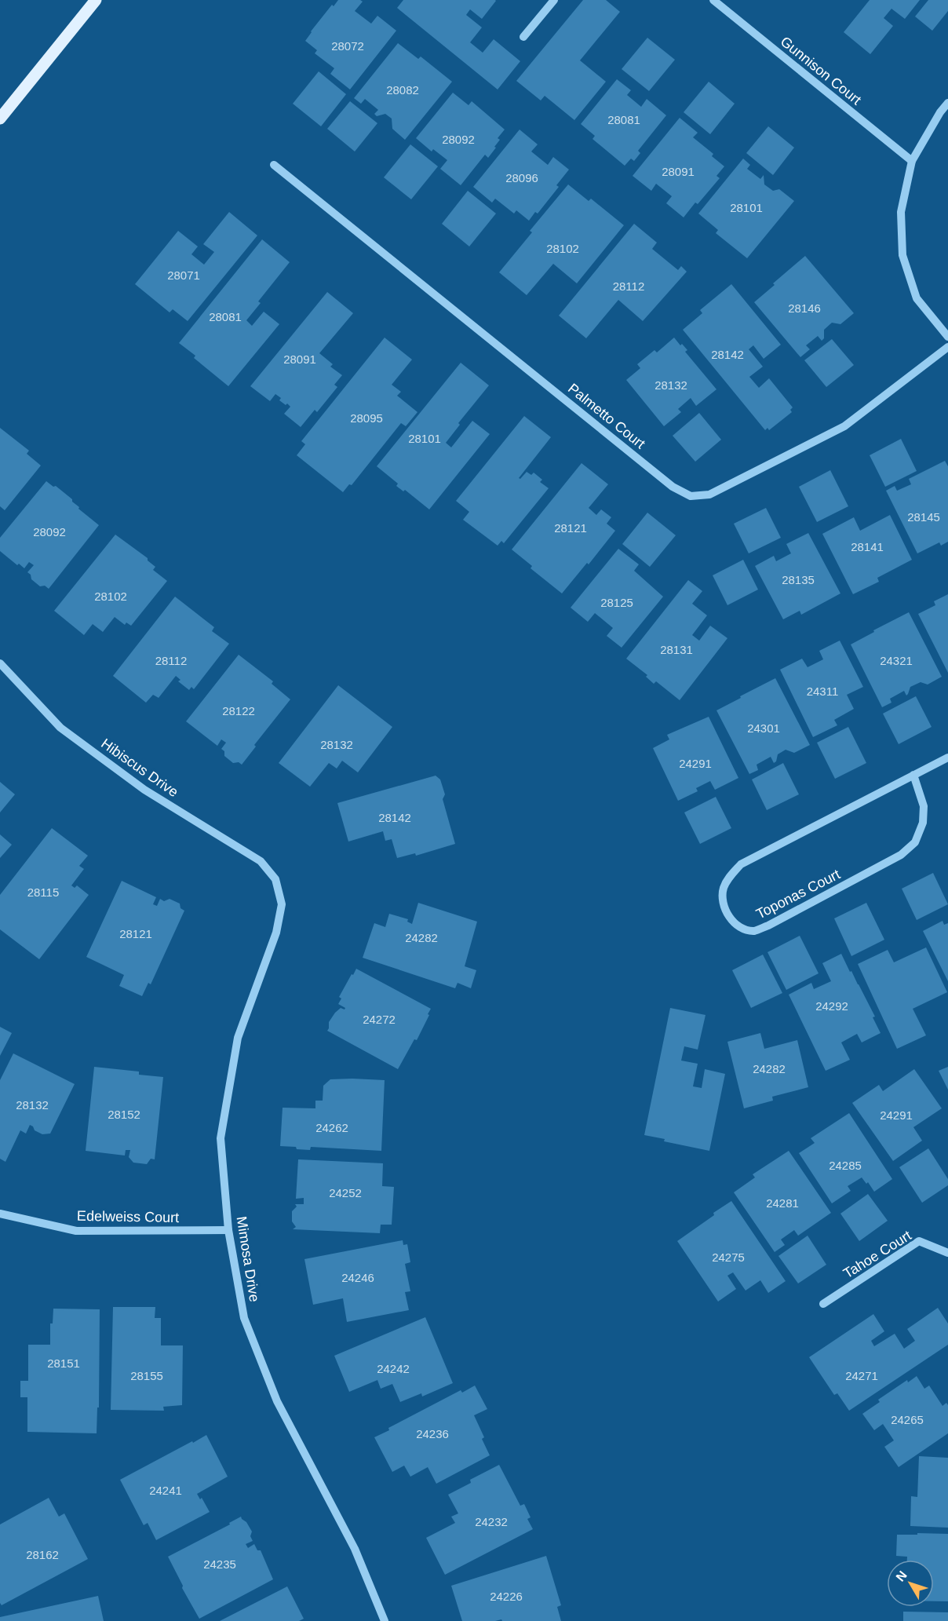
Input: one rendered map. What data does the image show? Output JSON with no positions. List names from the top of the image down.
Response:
{
  "streets": {
    "street": [
      "Gunnison Court",
      "Palmetto Court",
      "Hibiscus Drive",
      "Toponas Court",
      "Edelweiss Court",
      "Tahoe Court",
      "Mimosa Drive"
    ]
  },
  "crossings": [
    ["Hibiscus Drive", "Mimosa Drive"],
    ["Edelweiss Court", "Mimosa Drive"]
  ],
  "house_numbers": [
    "28072",
    "28082",
    "28081",
    "28092",
    "28091",
    "28096",
    "28101",
    "28102",
    "28071",
    "28112",
    "28146",
    "28081",
    "28142",
    "28091",
    "28132",
    "28095",
    "28101",
    "28145",
    "28121",
    "28092",
    "28141",
    "28135",
    "28102",
    "28125",
    "28131",
    "28112",
    "24321",
    "24311",
    "28122",
    "24301",
    "28132",
    "24291",
    "28142",
    "28115",
    "28121",
    "24282",
    "24292",
    "24272",
    "24282",
    "28132",
    "28152",
    "24291",
    "24262",
    "24285",
    "24252",
    "24281",
    "24275",
    "24246",
    "28151",
    "24242",
    "28155",
    "24271",
    "24265",
    "24236",
    "24241",
    "24232",
    "28162",
    "24235",
    "24226"
  ],
  "north": "top left"
}
